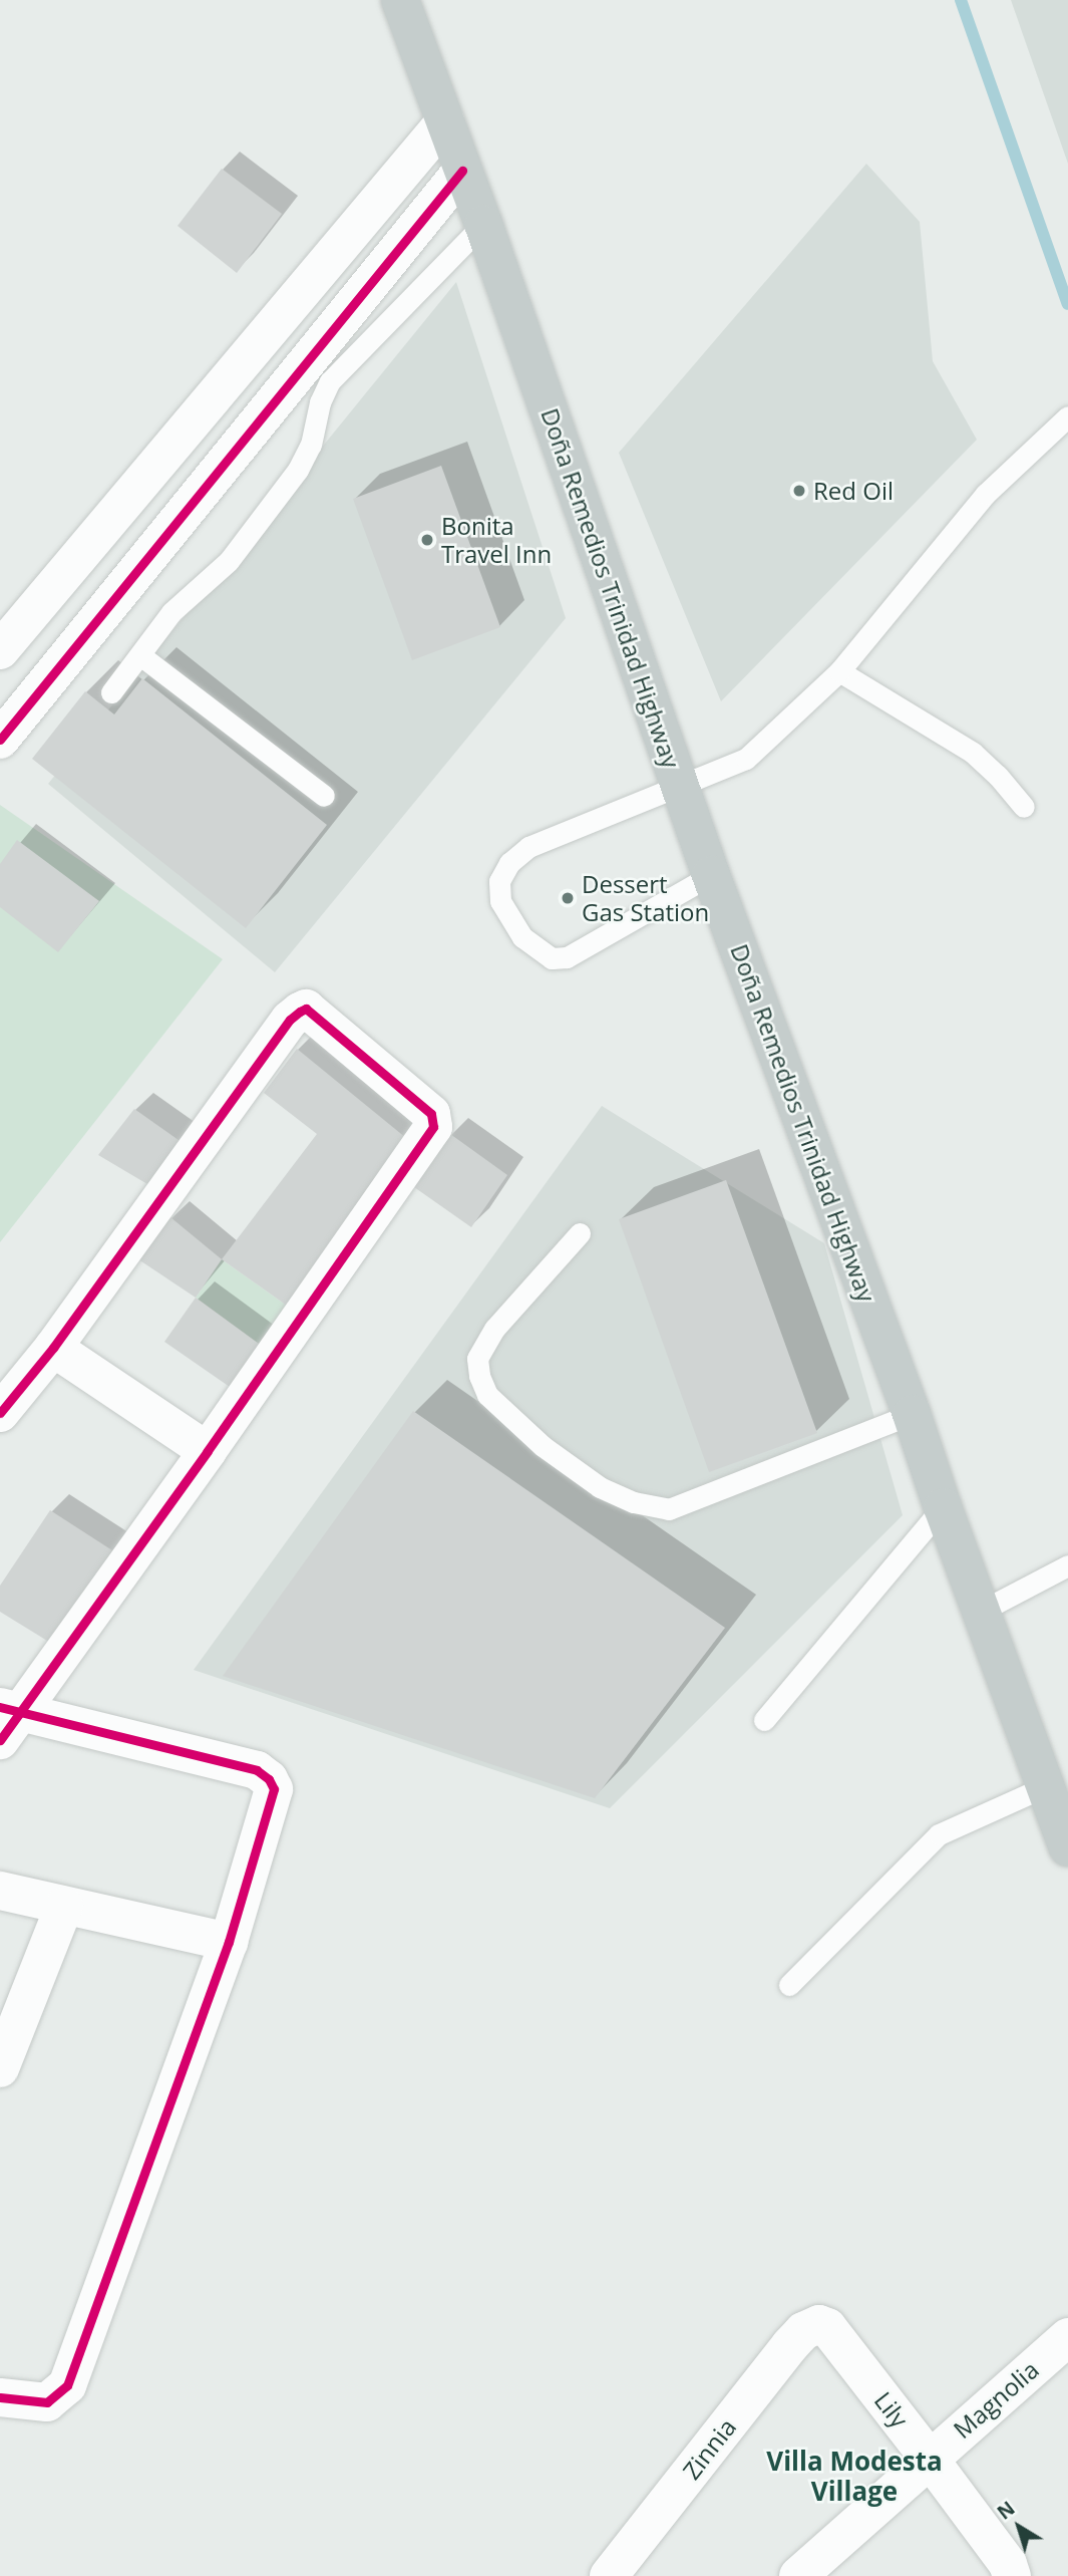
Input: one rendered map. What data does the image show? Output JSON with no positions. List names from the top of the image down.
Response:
{
  "streets": {
    "highway": ["Doña Remedios Trinidad Highway"],
    "street": ["Magnolia", "Lily", "Zinnia"]
  },
  "crossings": [
    ["Magnolia", "Lily"],
    ["Lily", "Zinnia"]
  ],
  "districts": ["Villa Modesta Village"],
  "places": ["Red Oil", "Bonita Travel Inn", "Dessert Gas Station"],
  "north": "top left"
}
